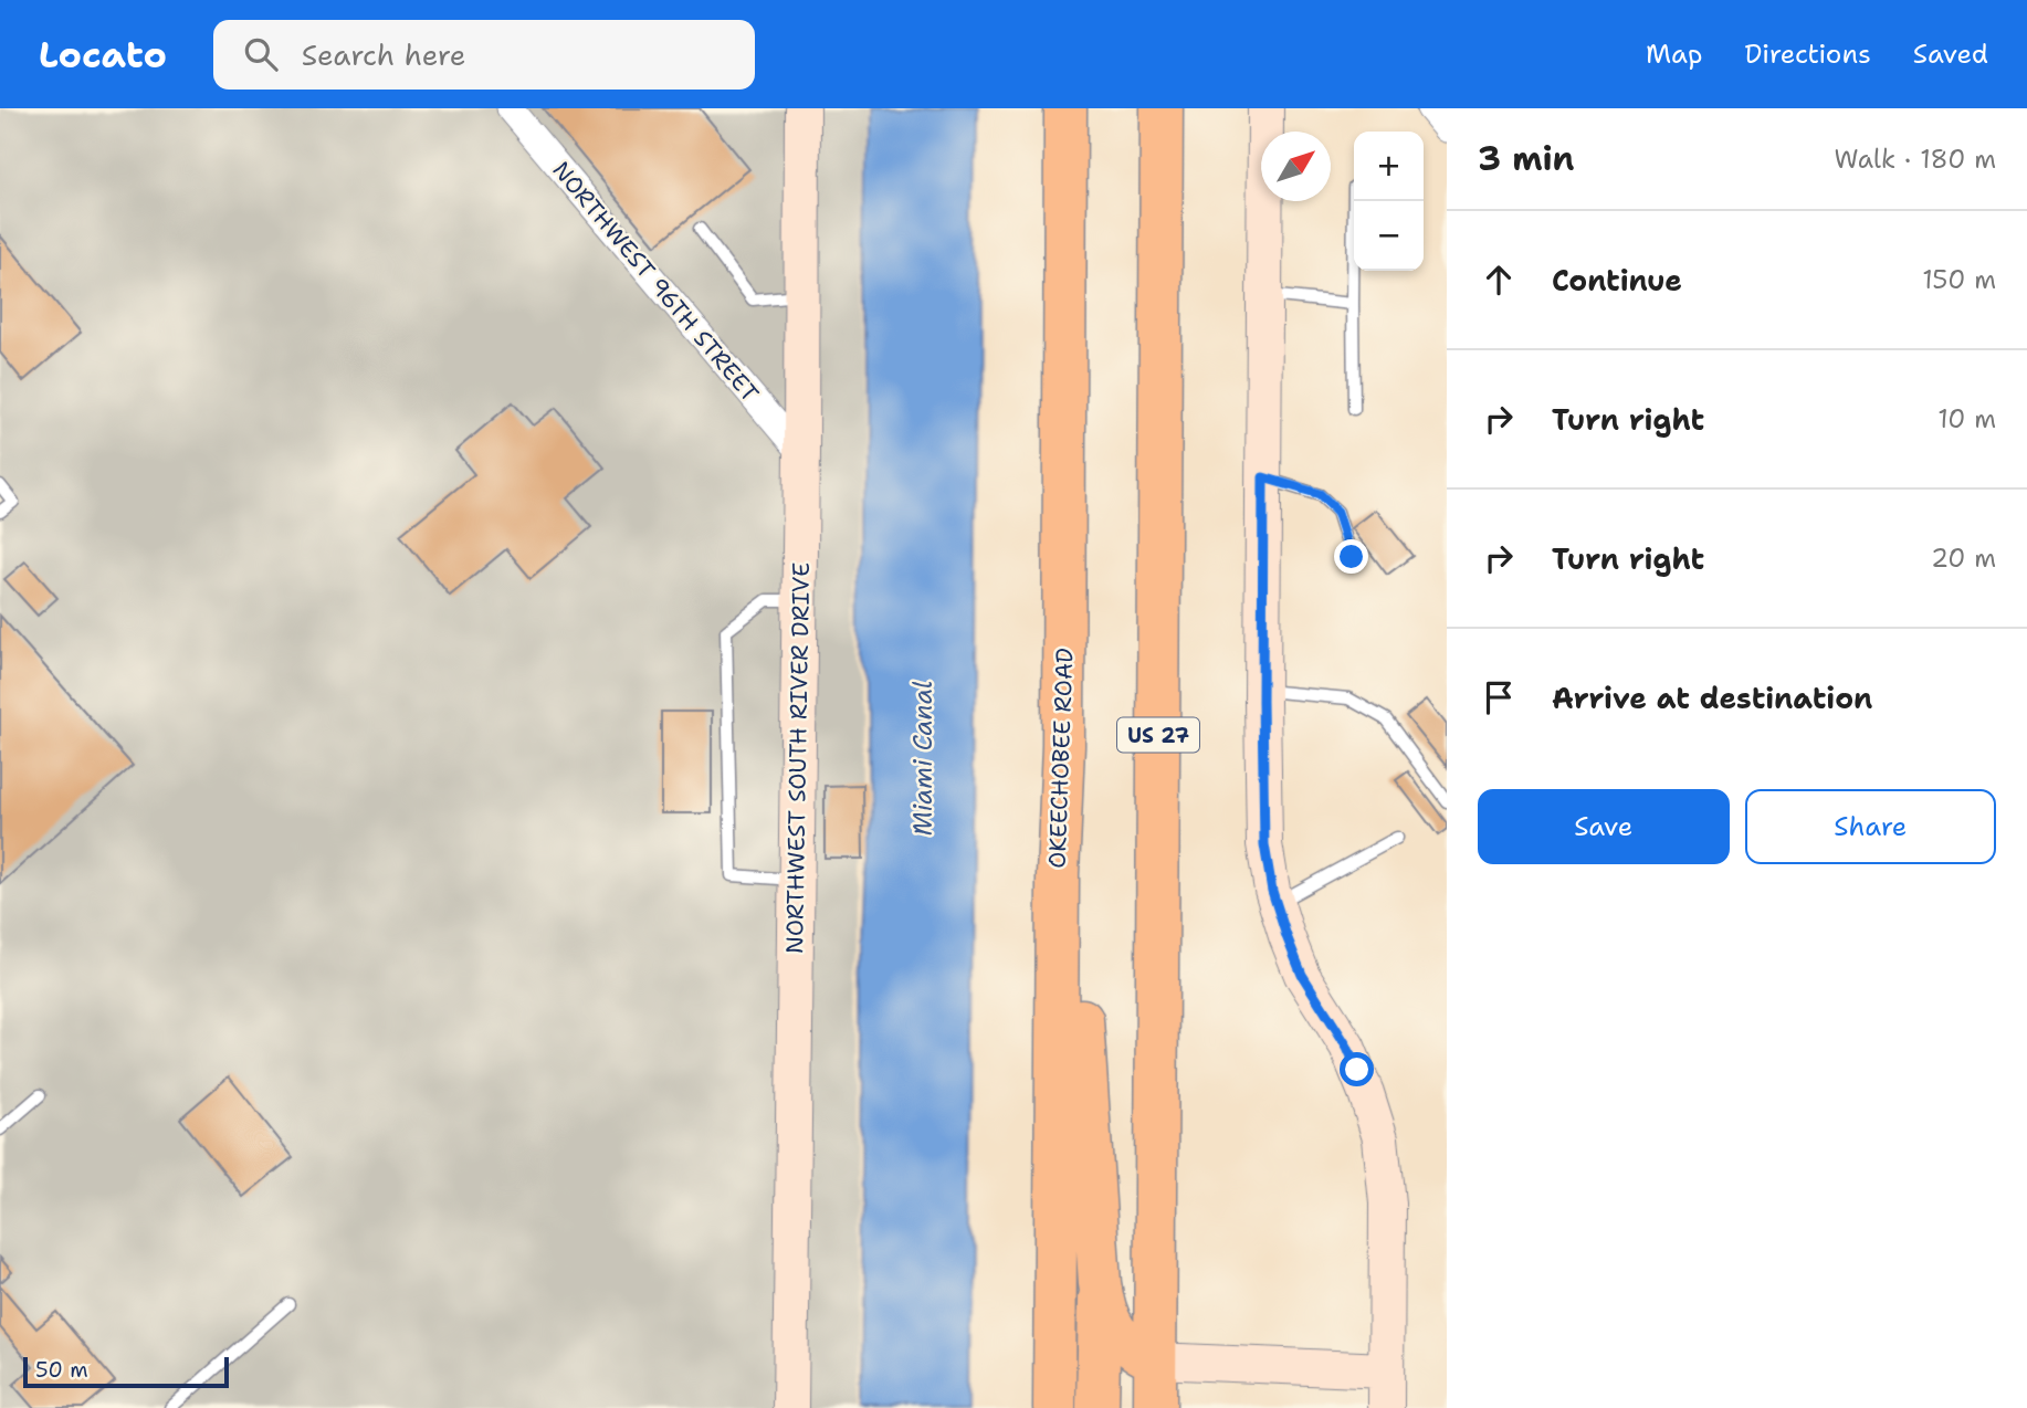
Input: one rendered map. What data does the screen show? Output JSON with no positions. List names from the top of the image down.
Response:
{
  "streets": {
    "highway": ["US 27", "OKEECHOBEE ROAD"],
    "street": ["NORTHWEST 96TH STREET", "NORTHWEST SOUTH RIVER DRIVE"]
  },
  "crossings": [
    ["NORTHWEST 96TH STREET", "NORTHWEST SOUTH RIVER DRIVE"]
  ],
  "water": ["Miami Canal"],
  "scale_bar": "50 m",
  "north": "top right",
  "page": {
    "header": "Locato",
    "search": "Search here",
    "nav": ["Map", "Directions", "Saved"],
    "heading": ["3 min", "Walk · 180 m"],
    "map_buttons": ["+", "−"],
    "list": [
      ["Continue", "150 m"],
      ["Turn right", "10 m"],
      ["Turn right", "20 m"],
      "Arrive at destination"
    ],
    "buttons": ["Save", "Share"],
    "scale": "50 m"
  }
}
